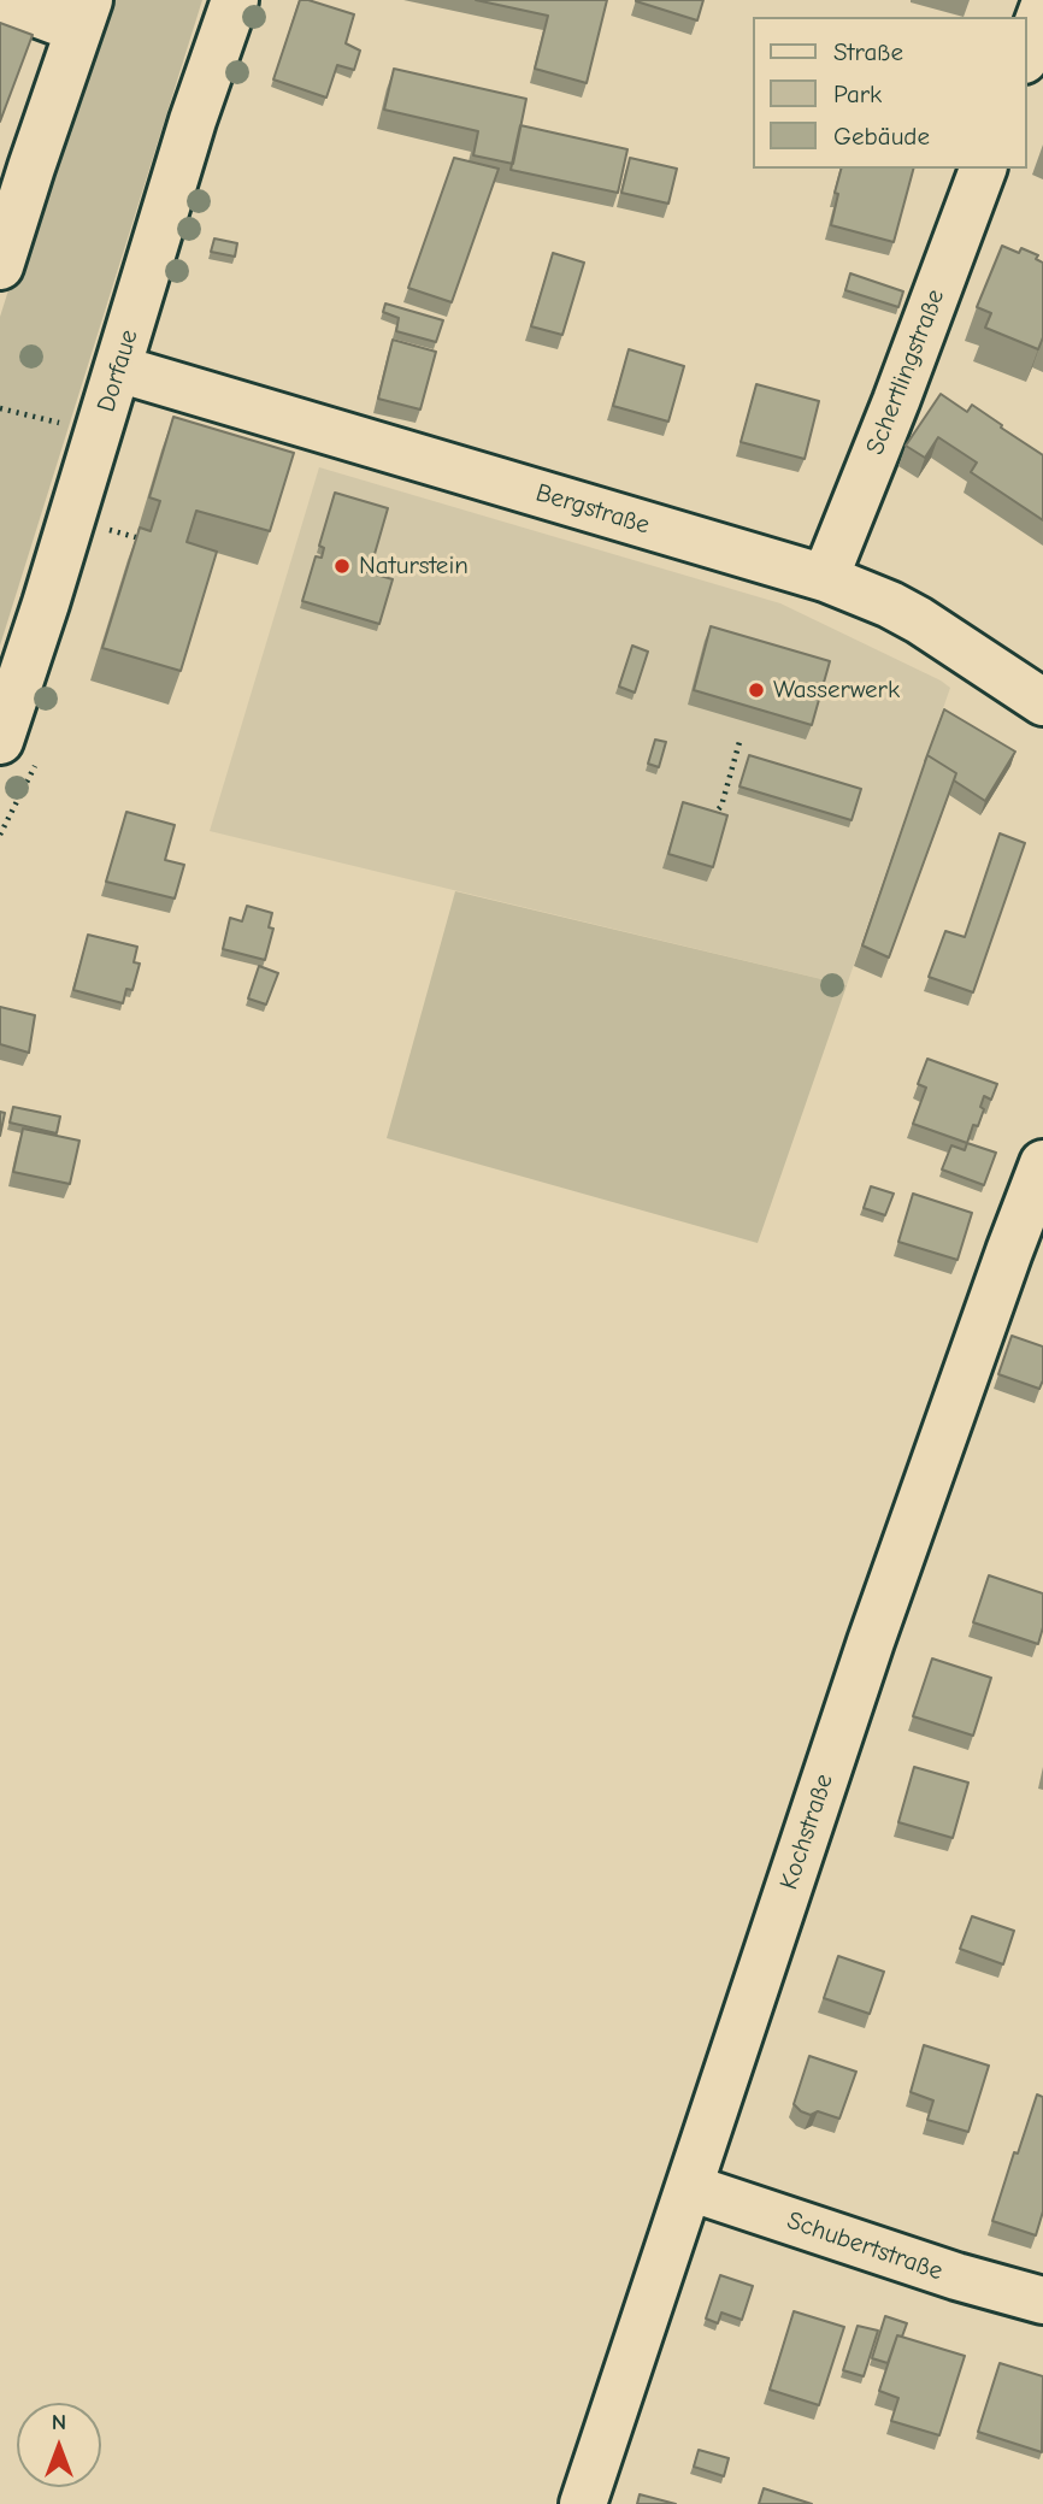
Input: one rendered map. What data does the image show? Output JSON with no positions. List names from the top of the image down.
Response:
{
  "streets": {
    "street": [
      "Dorfaue",
      "Schertlingstraße",
      "Bergstraße",
      "Kochstraße",
      "Schubertstraße"
    ]
  },
  "crossings": [
    ["Dorfaue", "Bergstraße"],
    ["Schertlingstraße", "Bergstraße"],
    ["Kochstraße", "Schubertstraße"]
  ],
  "places": ["Naturstein", "Wasserwerk"],
  "legend": ["Straße", "Park", "Gebäude"],
  "north": "top"
}
